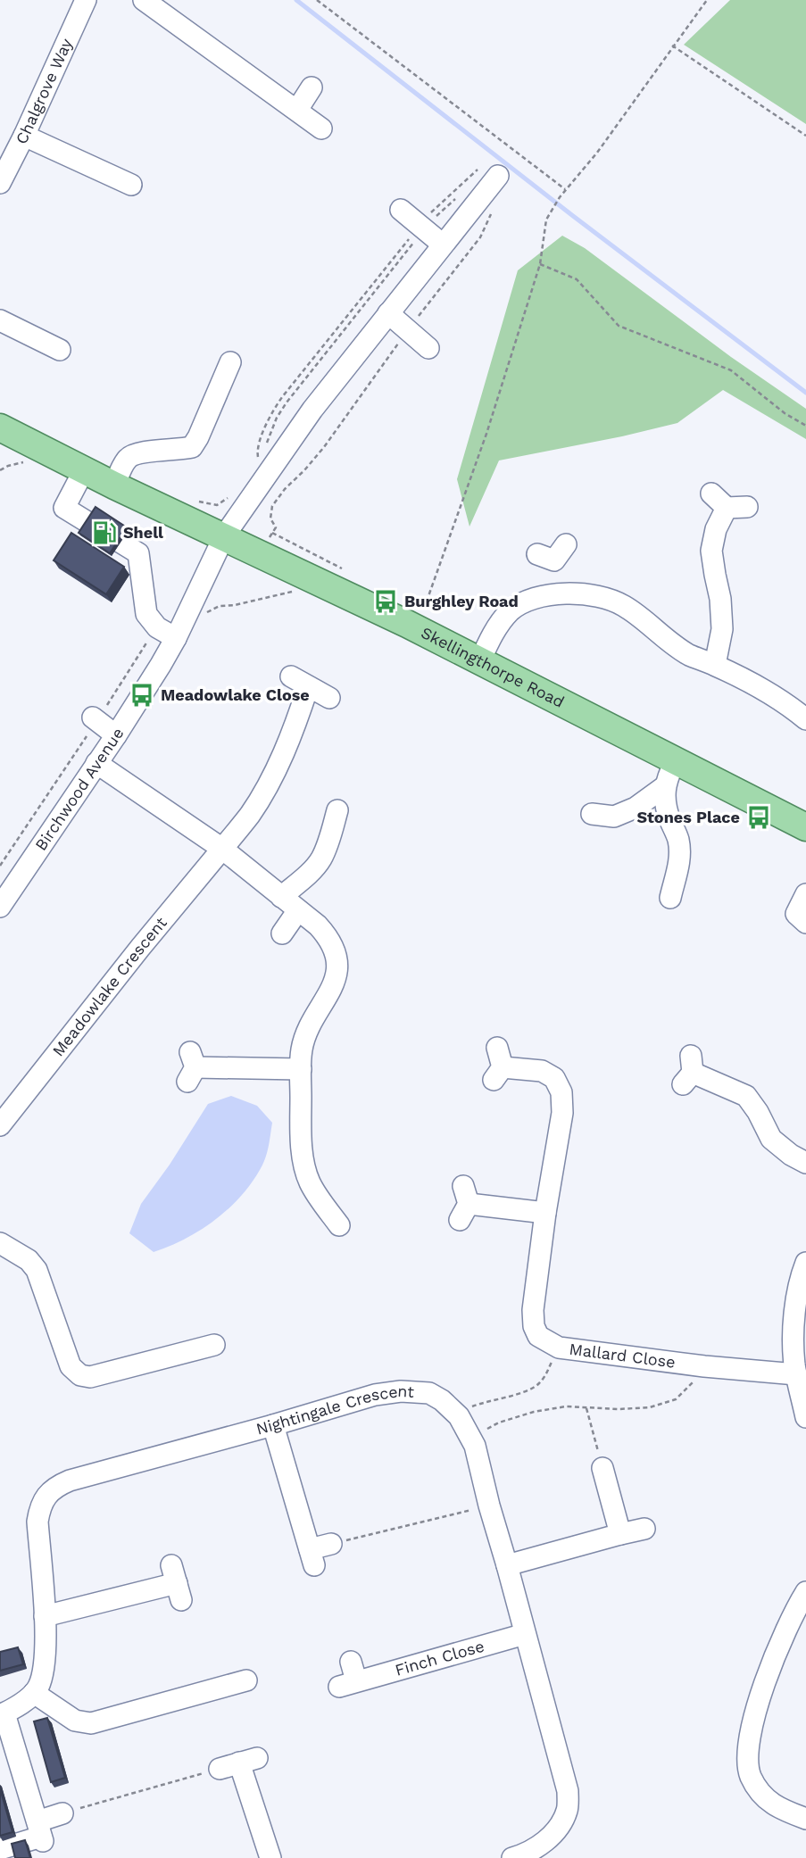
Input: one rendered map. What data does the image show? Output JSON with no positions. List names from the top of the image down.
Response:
{
  "streets": {
    "main road": ["Skellingthorpe Road"],
    "street": [
      "Chalgrove Way",
      "Birchwood Avenue",
      "Meadowlake Crescent",
      "Mallard Close",
      "Nightingale Crescent",
      "Finch Close"
    ]
  },
  "crossings": [
    ["Skellingthorpe Road", "Birchwood Avenue"],
    ["Nightingale Crescent", "Finch Close"]
  ],
  "places": {
    "fuel station": ["Shell"],
    "bus stop": ["Burghley Road", "Meadowlake Close", "Stones Place"]
  }
}
